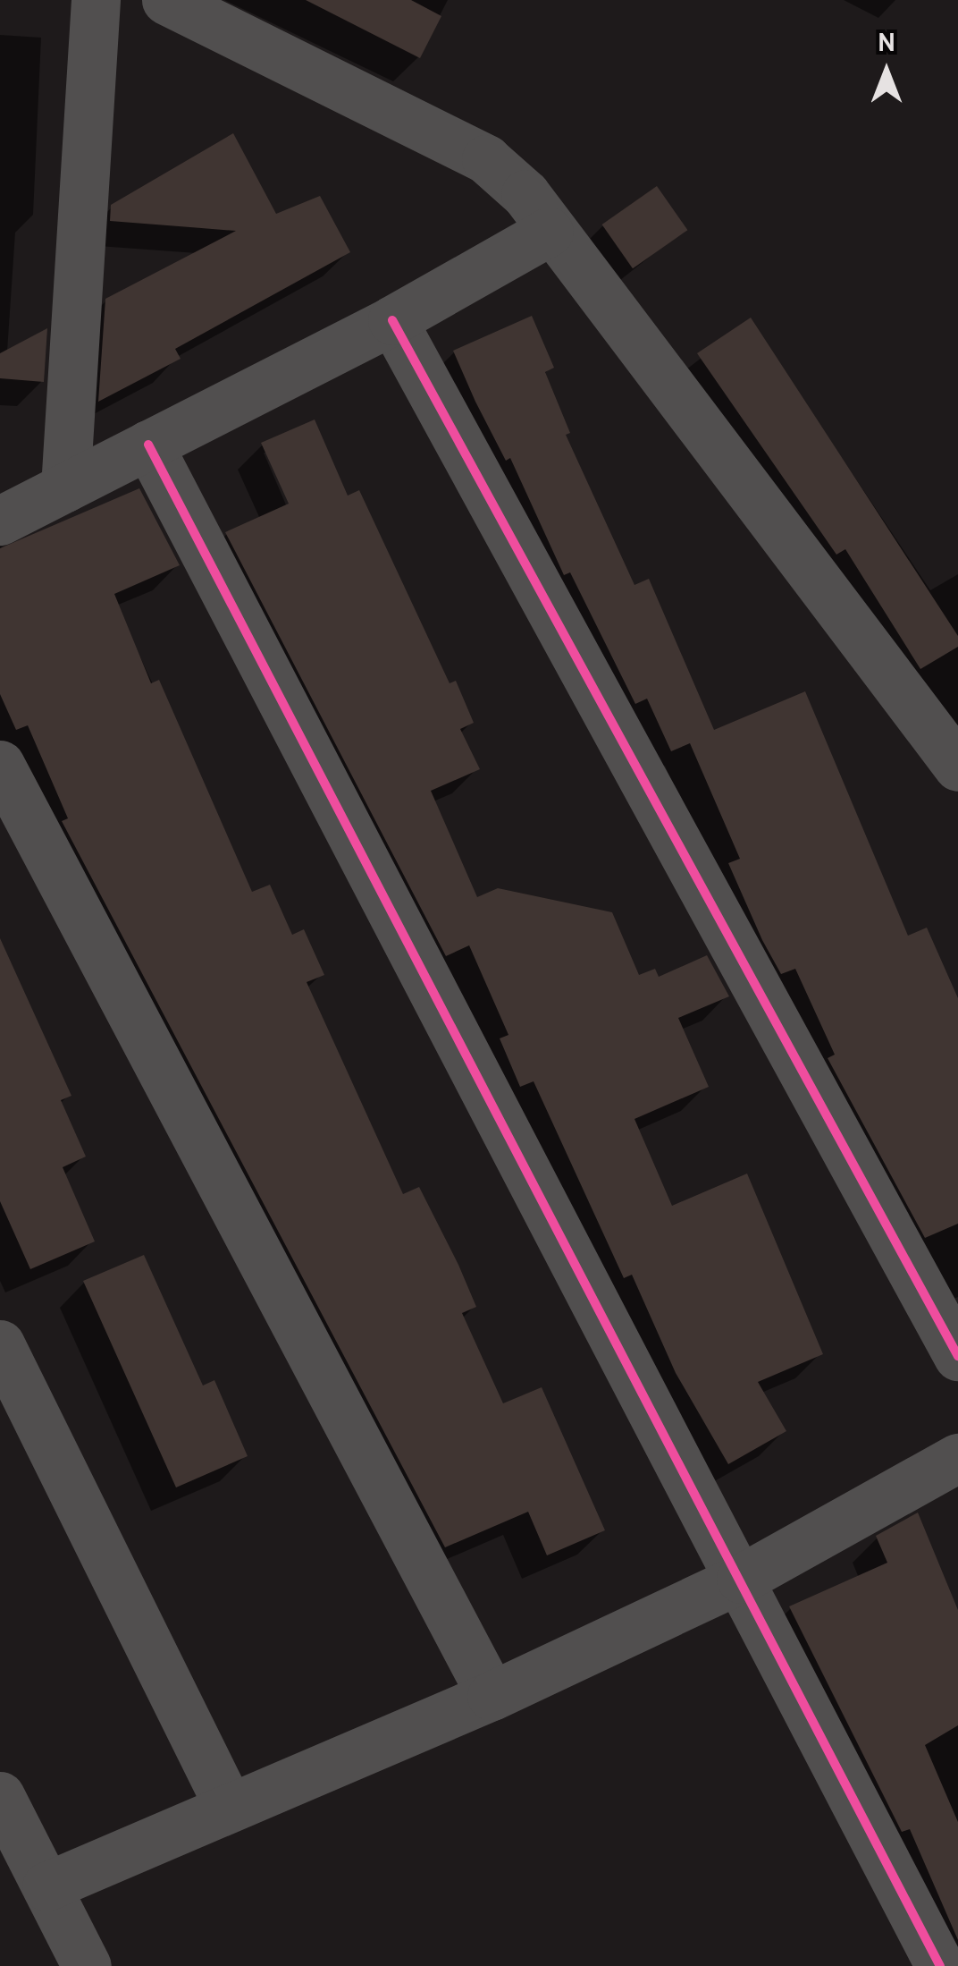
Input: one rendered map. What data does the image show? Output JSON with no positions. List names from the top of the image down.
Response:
{
  "north": "top"
}
